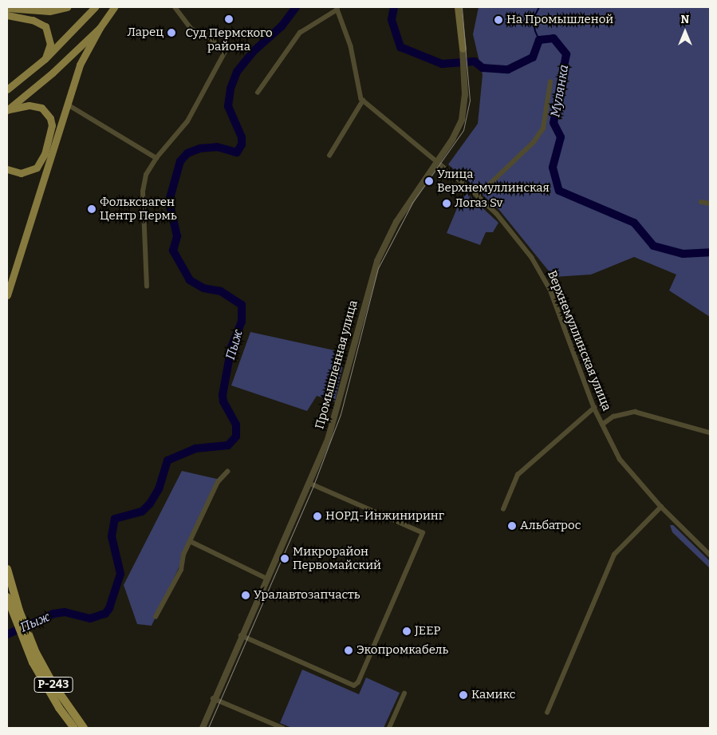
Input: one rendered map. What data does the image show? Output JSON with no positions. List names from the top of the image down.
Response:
{
  "streets": {
    "highway": ["Р-243"],
    "main road": ["Промышленная улица"],
    "street": ["Верхнемуллинская улица"]
  },
  "crossings": [
    ["Верхнемуллинская улица", "Промышленная улица"]
  ],
  "water": ["Мулянка", "Пыж"],
  "places": [
    "Суд Пермского района",
    "На Промышленой",
    "Ларец",
    "Улица Верхнемуллинская",
    "Логаз Sv",
    "Фольксваген Центр Пермь",
    "НОРД-Инжиниринг",
    "Альбатрос",
    "Микрорайон Первомайский",
    "Уралавтозапчасть",
    "JEEP",
    "Экопромкабель",
    "Камикс"
  ],
  "north": "top"
}
